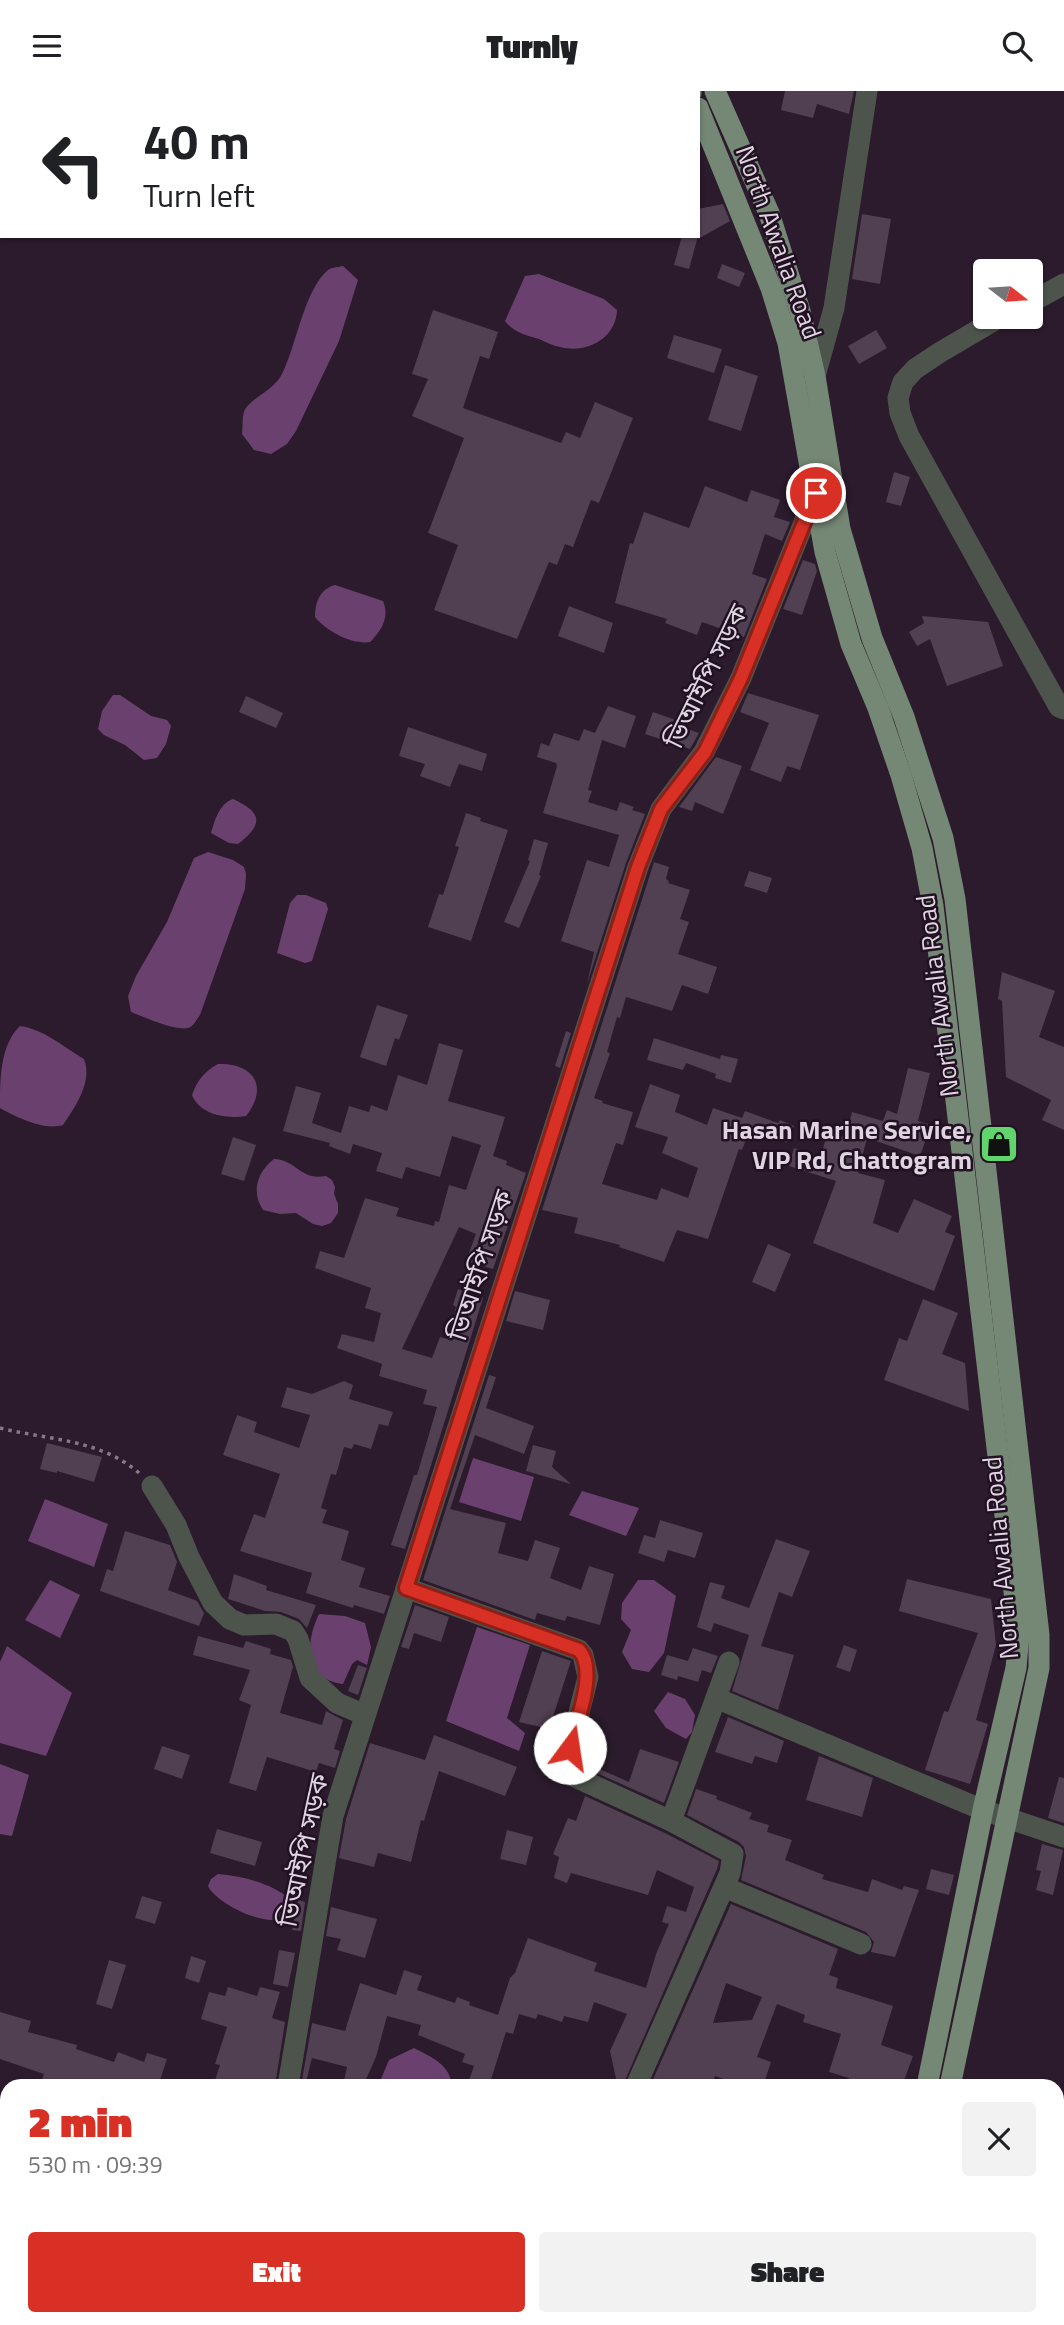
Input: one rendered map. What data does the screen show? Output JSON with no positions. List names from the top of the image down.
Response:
{
  "streets": {
    "main road": ["North Awalia Road"],
    "street": ["ভিআইপি সড়ক"]
  },
  "crossings": [
    ["North Awalia Road", "ভিআইপি সড়ক"]
  ],
  "places": {
    "shop": ["Hasan Marine Service, VIP Rd, Chattogram"]
  },
  "north": "right",
  "page": {
    "header": "Turnly",
    "turn": ["40 m", "Turn left"],
    "heading": ["2 min", "530 m · 09:39"],
    "buttons": ["Exit", "Share"]
  }
}
